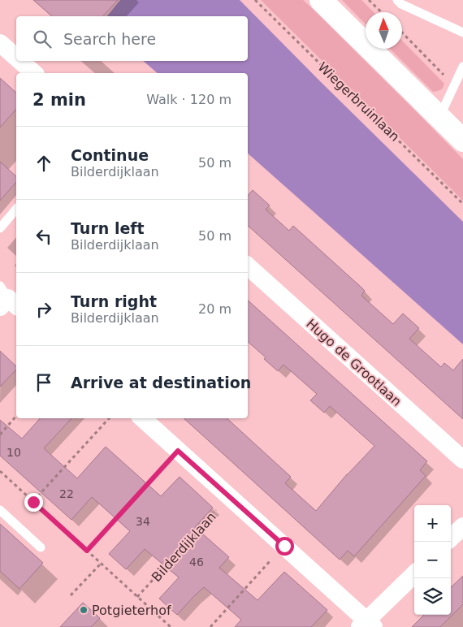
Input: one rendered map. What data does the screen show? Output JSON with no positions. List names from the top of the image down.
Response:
{
  "streets": {
    "street": ["Hugo de Grootlaan"],
    "path": ["Wiegerbruinlaan", "Bilderdijklaan"]
  },
  "places": ["Potgieterhof"],
  "house_numbers": [
    "10",
    "22",
    "34",
    "46"
  ],
  "north": "top",
  "page": {
    "search": "Search here",
    "heading": ["2 min", "Walk · 120 m"],
    "list": [
      ["Continue", "Bilderdijklaan", "50 m"],
      ["Turn left", "Bilderdijklaan", "50 m"],
      ["Turn right", "Bilderdijklaan", "20 m"],
      "Arrive at destination"
    ],
    "map_buttons": ["+", "−"]
  }
}
